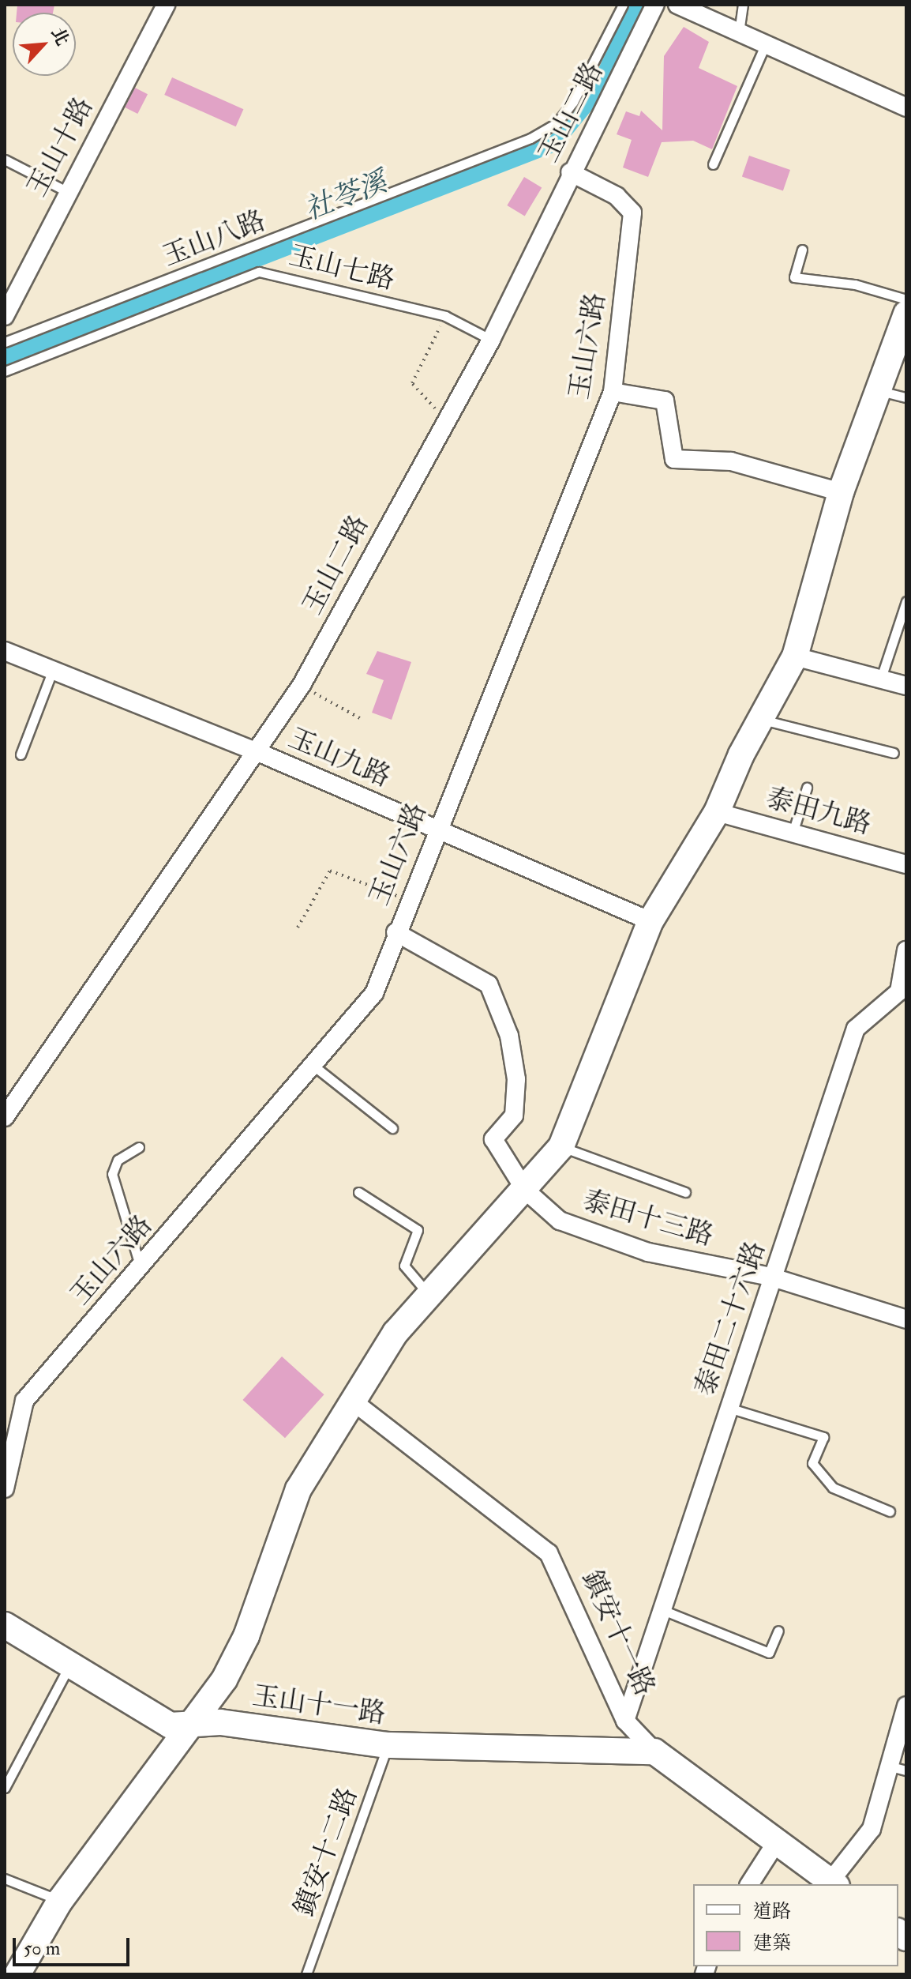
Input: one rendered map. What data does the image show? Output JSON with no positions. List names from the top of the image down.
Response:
{
  "streets": {
    "street": [
      "玉山二路",
      "玉山十路",
      "玉山六路",
      "玉山九路",
      "泰田九路",
      "泰田十三路",
      "泰田二十六路",
      "鎮安十一路",
      "玉山十一路"
    ],
    "lane": ["玉山八路", "玉山七路", "鎮安十二路"]
  },
  "crossings": [
    ["玉山二路", "玉山七路"],
    ["玉山二路", "玉山六路"],
    ["玉山二路", "玉山九路"],
    ["玉山六路", "玉山九路"],
    ["玉山六路", "泰田十三路"],
    ["泰田十三路", "泰田二十六路"],
    ["泰田二十六路", "鎮安十一路"],
    ["鎮安十一路", "玉山十一路"],
    ["玉山十一路", "鎮安十二路"]
  ],
  "water": ["社苓溪"],
  "legend": ["道路", "建築"],
  "scale_bar": "50 m",
  "north": "top right"
}
